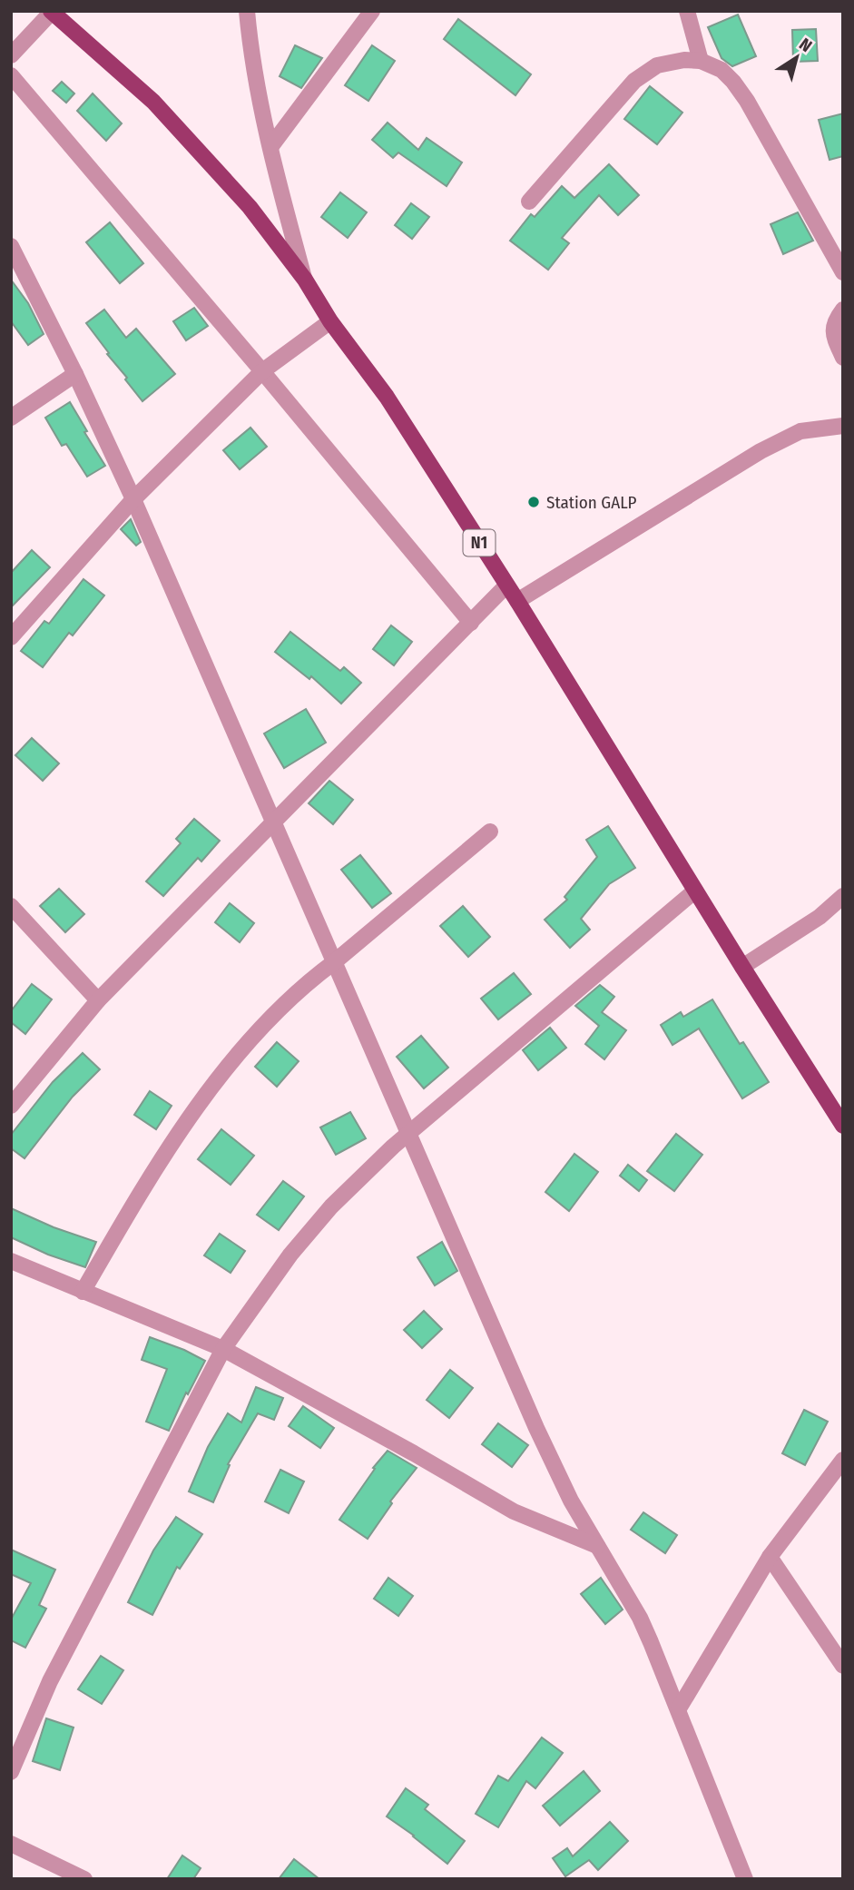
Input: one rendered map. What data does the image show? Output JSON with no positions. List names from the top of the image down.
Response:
{
  "streets": {
    "main road": ["N1"]
  },
  "places": ["Station GALP"],
  "north": "top right"
}
